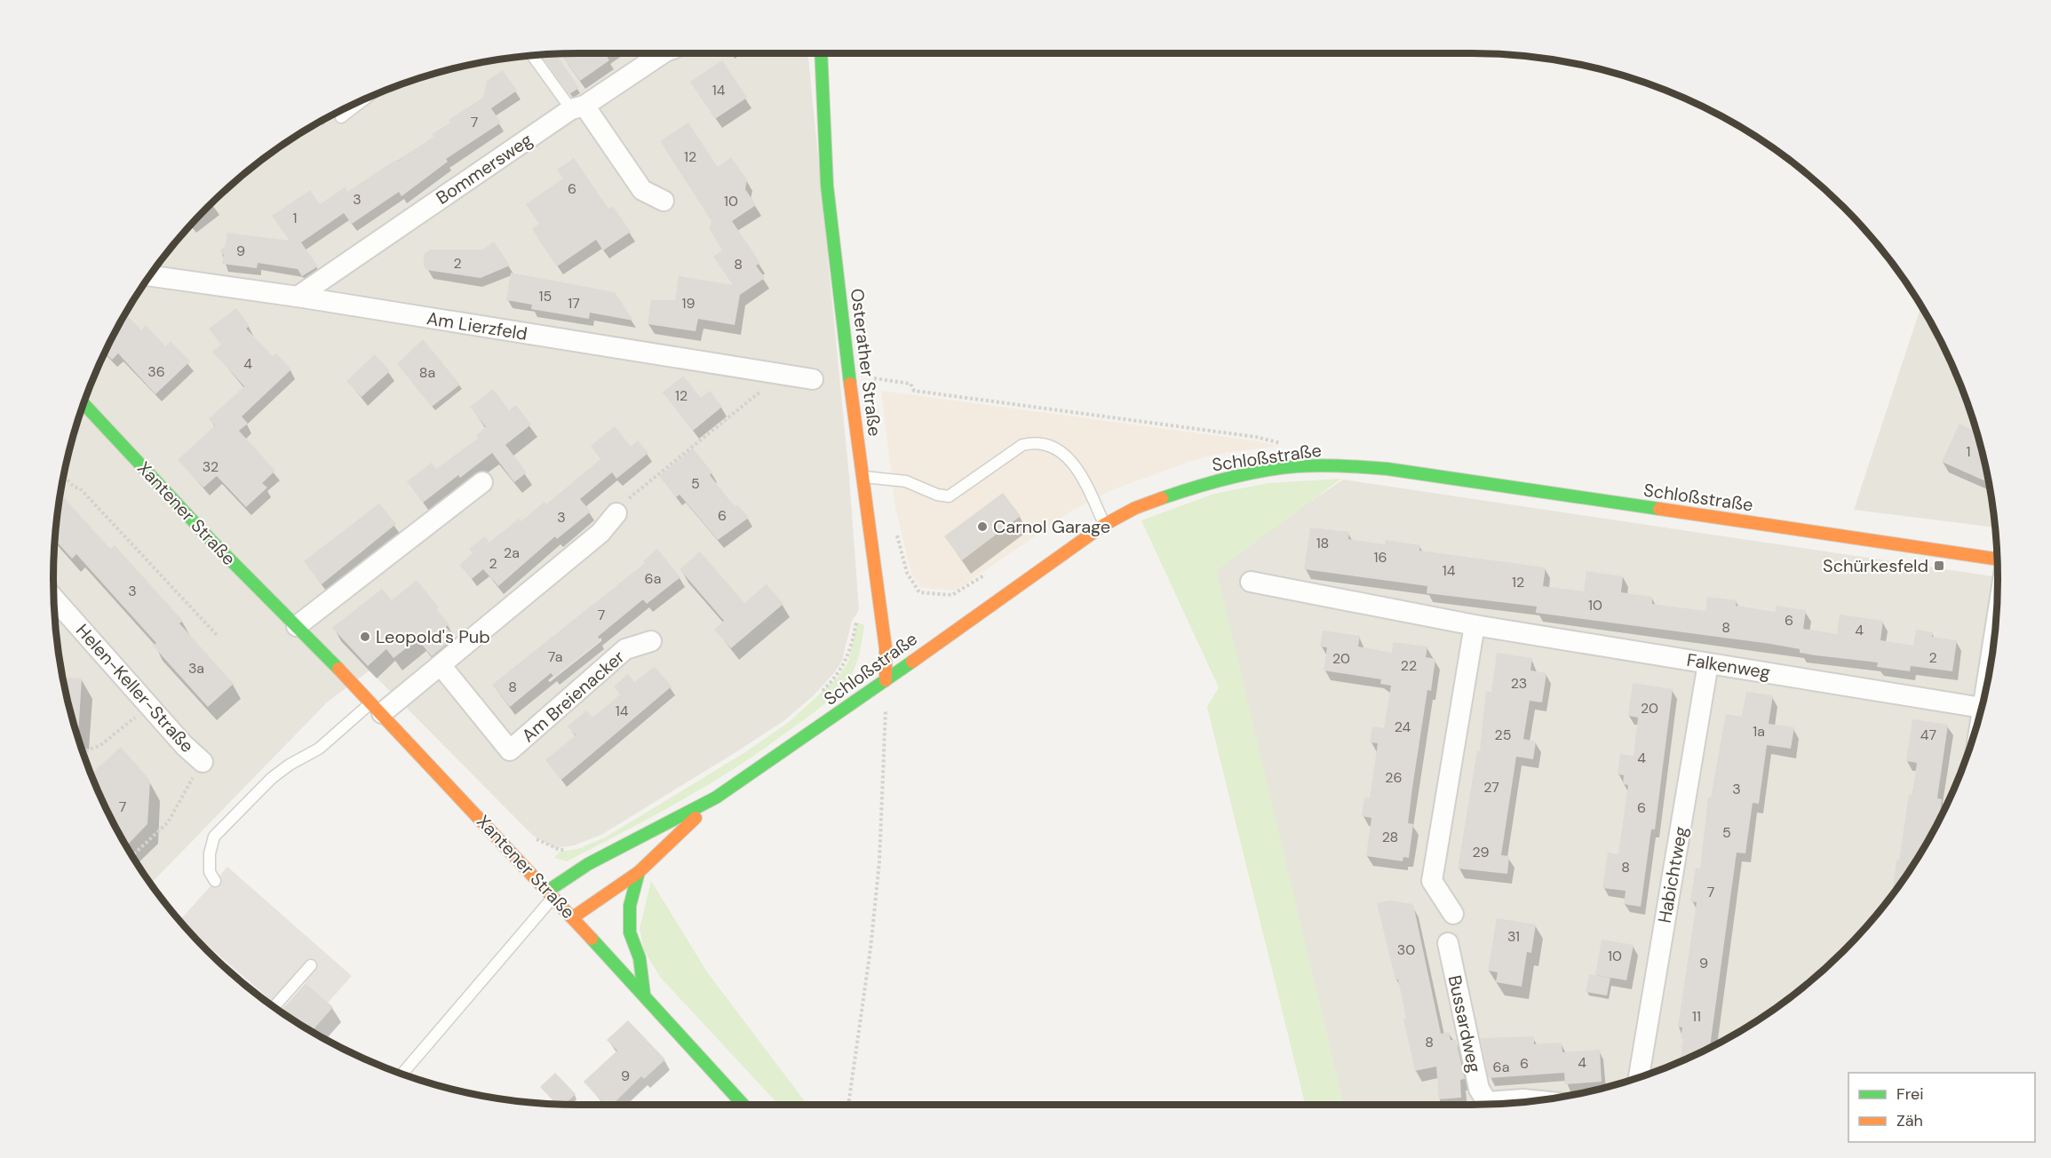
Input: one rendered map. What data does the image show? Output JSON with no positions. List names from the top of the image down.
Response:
{
  "streets": {
    "main road": ["Osterather Straße", "Schloßstraße", "Xantener Straße"],
    "street": [
      "Bommersweg",
      "Am Lierzfeld",
      "Falkenweg",
      "Helen-Keller-Straße",
      "Am Breienacker",
      "Habichtweg",
      "Bussardweg"
    ]
  },
  "crossings": [
    ["Bommersweg", "Am Lierzfeld"],
    ["Osterather Straße", "Schloßstraße"],
    ["Schloßstraße", "Xantener Straße"],
    ["Falkenweg", "Habichtweg"]
  ],
  "places": {
    "other": ["Carnol Garage", "Leopold's Pub"],
    "transit": ["Schürkesfeld"]
  },
  "house_numbers": [
    "14",
    "7",
    "12",
    "6",
    "3",
    "10",
    "1",
    "9",
    "2",
    "8",
    "15",
    "17",
    "19",
    "4",
    "36",
    "8a",
    "12",
    "1",
    "32",
    "5",
    "6",
    "3",
    "18",
    "2a",
    "16",
    "2",
    "14",
    "6a",
    "12",
    "3",
    "10",
    "7",
    "6",
    "8",
    "4",
    "7a",
    "2",
    "20",
    "22",
    "3a",
    "23",
    "8",
    "20",
    "14",
    "24",
    "1a",
    "25",
    "47",
    "4",
    "26",
    "27",
    "3",
    "7",
    "6",
    "5",
    "28",
    "29",
    "8",
    "7",
    "31",
    "30",
    "10",
    "9",
    "11",
    "8",
    "4",
    "6",
    "6a",
    "9"
  ],
  "legend": ["Frei", "Zäh"]
}
